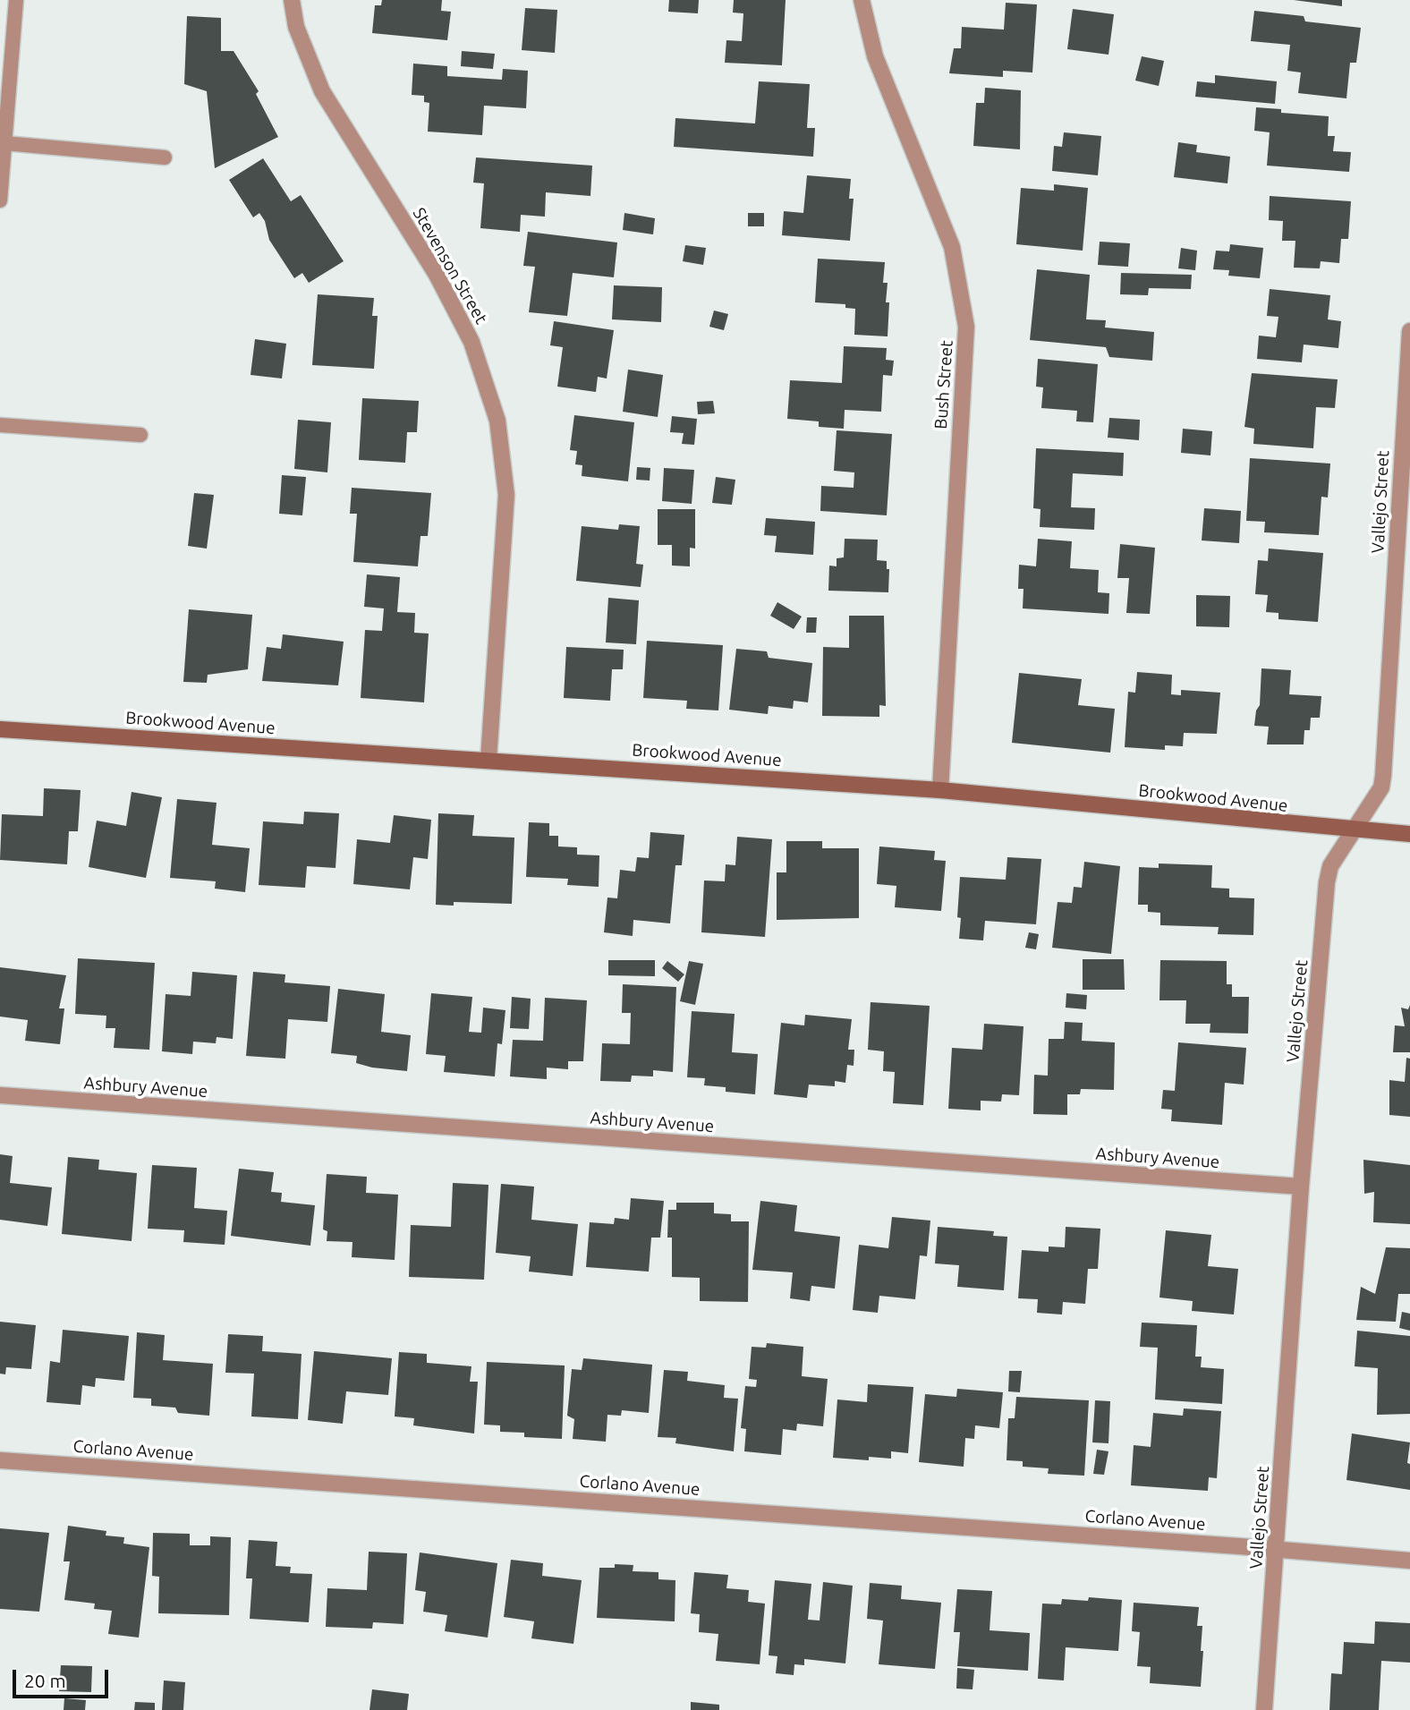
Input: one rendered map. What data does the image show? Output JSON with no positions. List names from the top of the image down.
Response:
{
  "streets": {
    "street": [
      "Stevenson Street",
      "Bush Street",
      "Vallejo Street",
      "Brookwood Avenue",
      "Ashbury Avenue",
      "Corlano Avenue"
    ]
  },
  "crossings": [
    ["Stevenson Street", "Brookwood Avenue"],
    ["Bush Street", "Brookwood Avenue"],
    ["Vallejo Street", "Brookwood Avenue"],
    ["Vallejo Street", "Ashbury Avenue"],
    ["Vallejo Street", "Corlano Avenue"]
  ],
  "scale_bar": "20 m"
}
